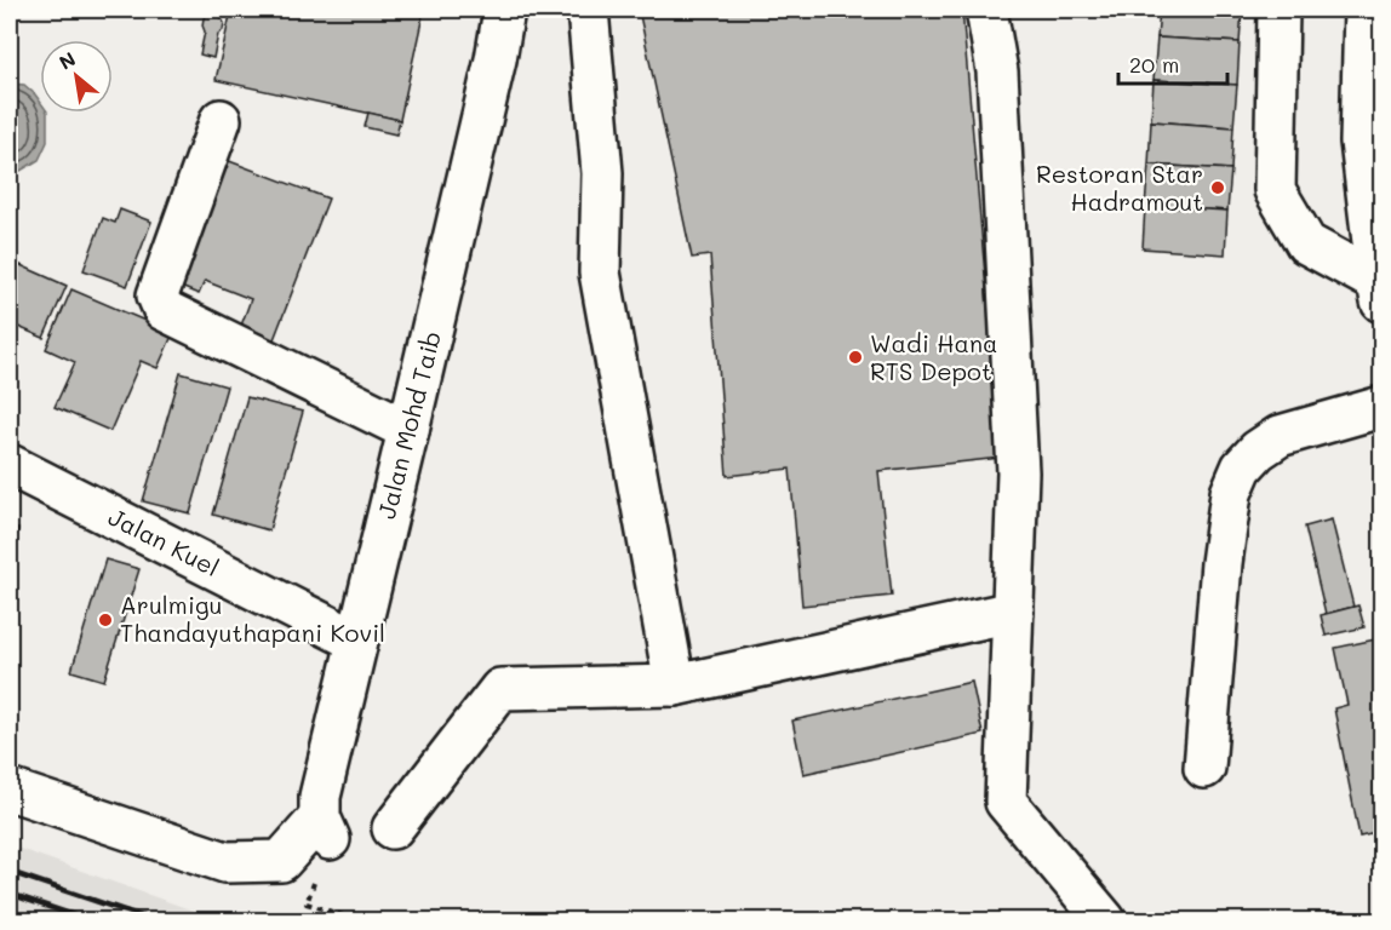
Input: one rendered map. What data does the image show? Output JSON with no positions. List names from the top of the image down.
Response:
{
  "streets": {
    "main road": ["Jalan Mohd Taib", "Jalan Kuel"]
  },
  "crossings": [
    ["Jalan Mohd Taib", "Jalan Kuel"]
  ],
  "places": ["Restoran Star Hadramout", "Wadi Hana RTS Depot", "Arulmigu Thandayuthapani Kovil"],
  "scale_bar": "20 m",
  "north": "top left"
}
